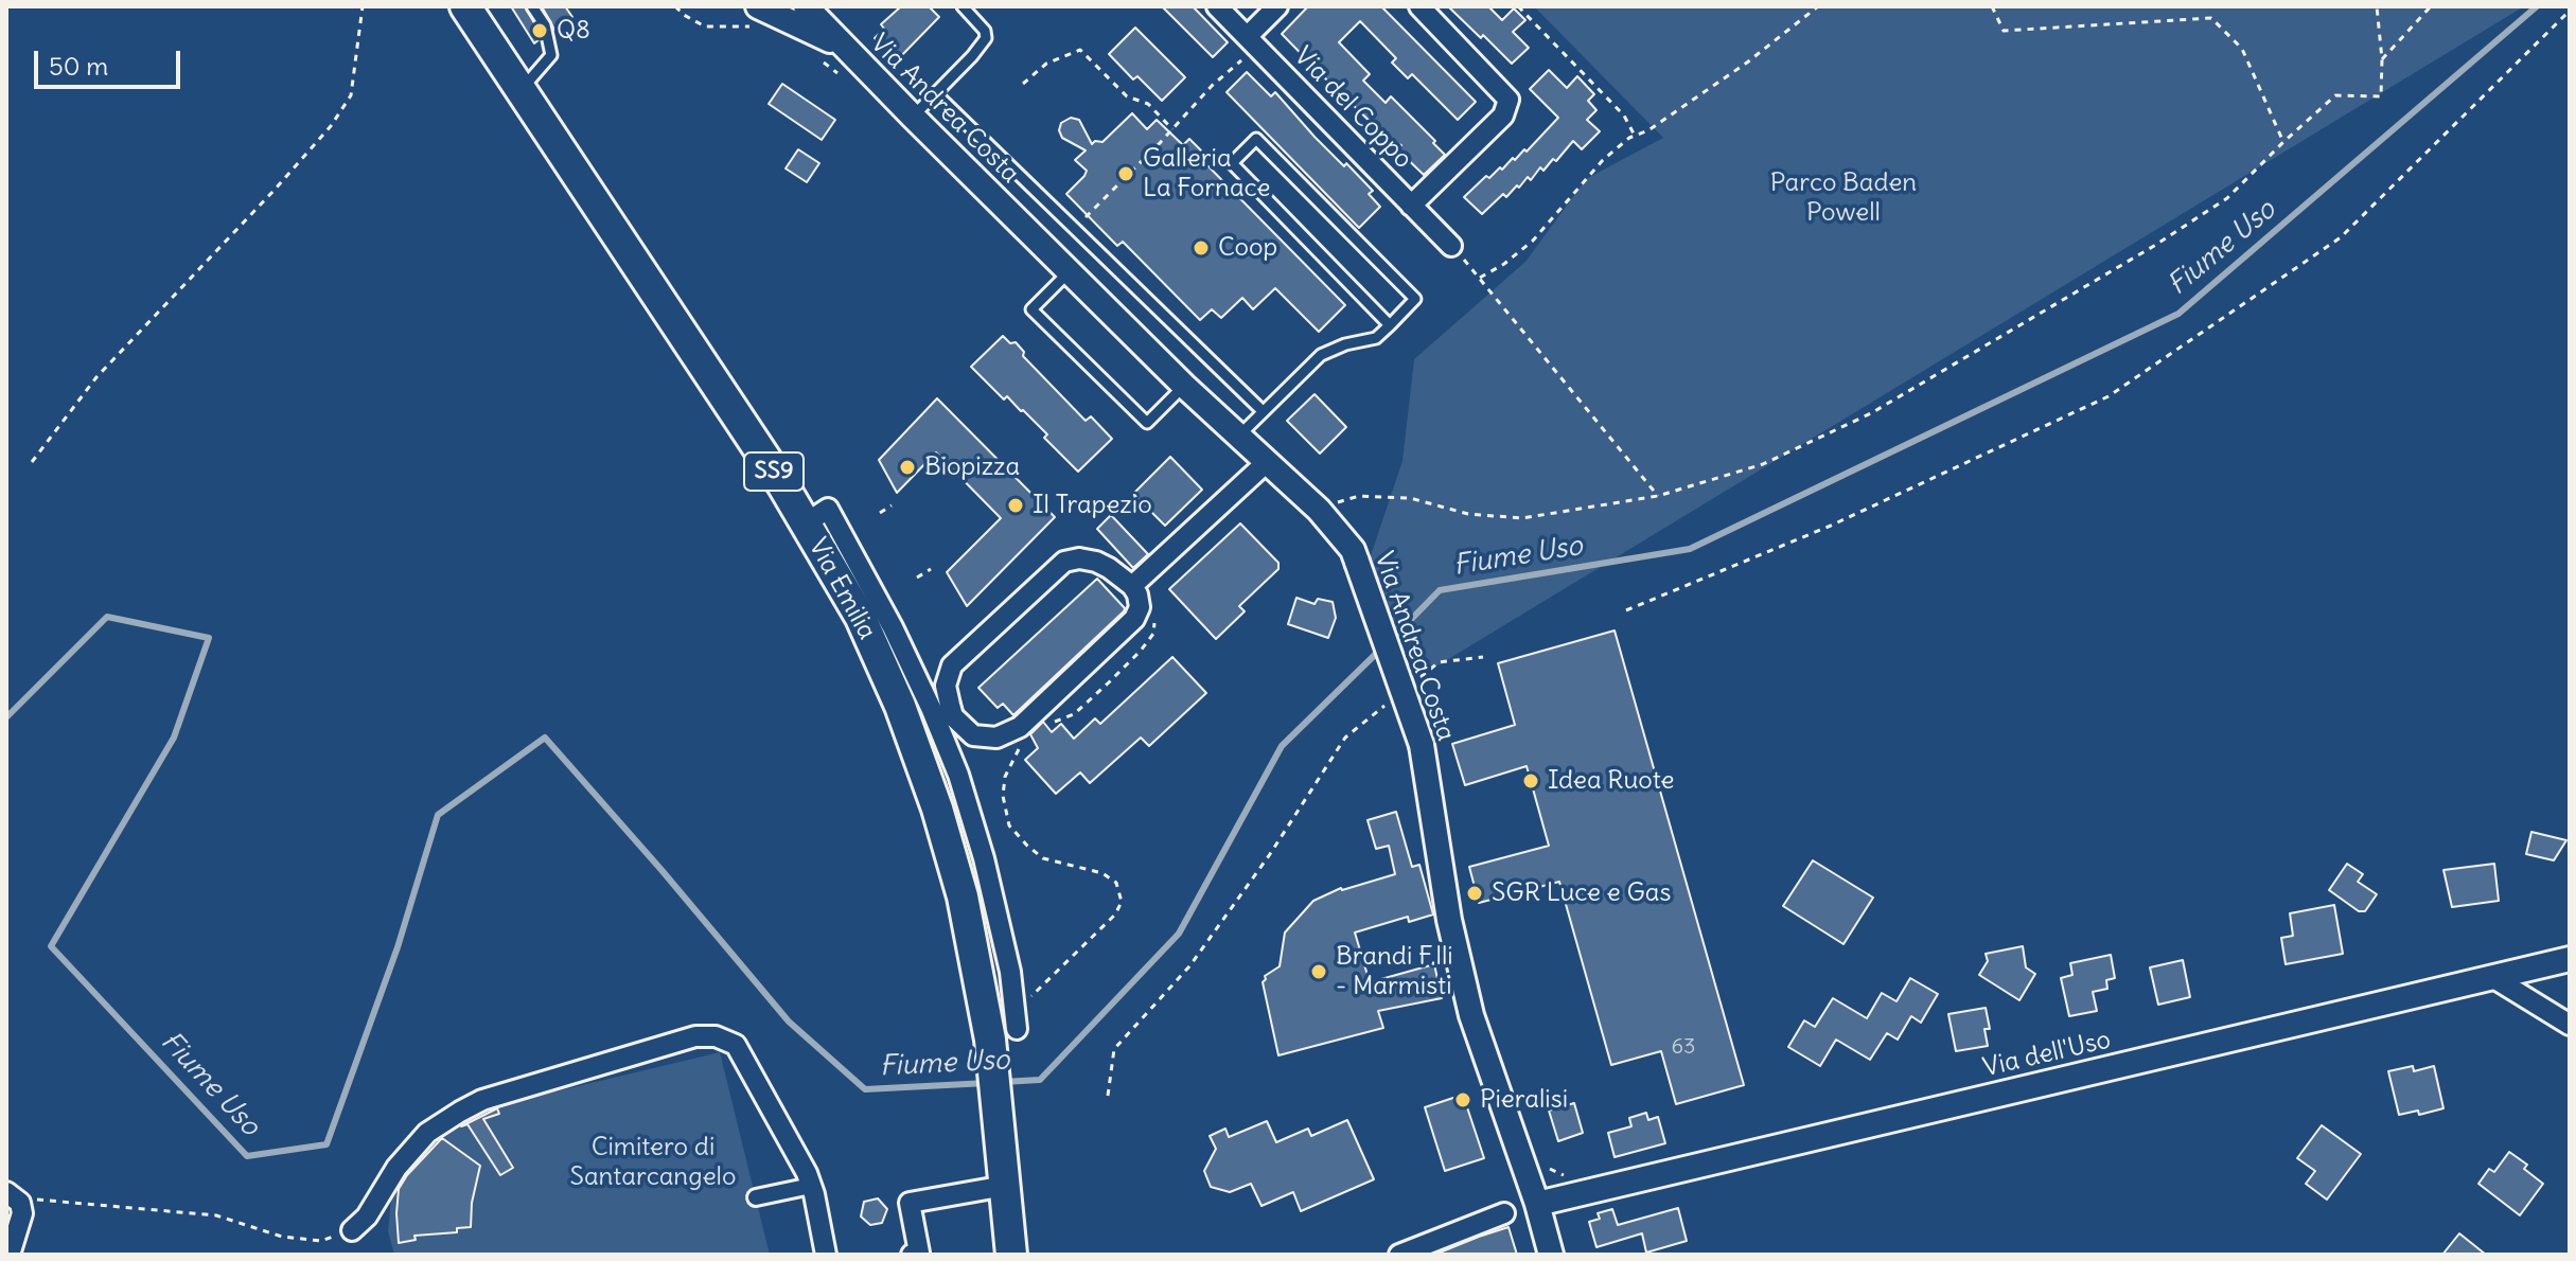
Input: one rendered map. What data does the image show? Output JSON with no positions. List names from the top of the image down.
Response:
{
  "streets": {
    "main road": ["SS9", "Via Emilia"],
    "street": ["Via del Coppo", "Via Andrea Costa", "Via dell'Uso"]
  },
  "crossings": [
    ["Via Andrea Costa", "Via dell'Uso"]
  ],
  "water": ["Fiume Uso"],
  "parks": ["Parco Baden Powell", "Cimitero di Santarcangelo"],
  "places": [
    "Q8",
    "Galleria La Fornace",
    "Coop",
    "Biopizza",
    "Il Trapezio",
    "Idea Ruote",
    "SGR Luce e Gas",
    "Brandi F.lli - Marmisti",
    "Pieralisi"
  ],
  "house_numbers": ["63"],
  "scale_bar": "50 m"
}
